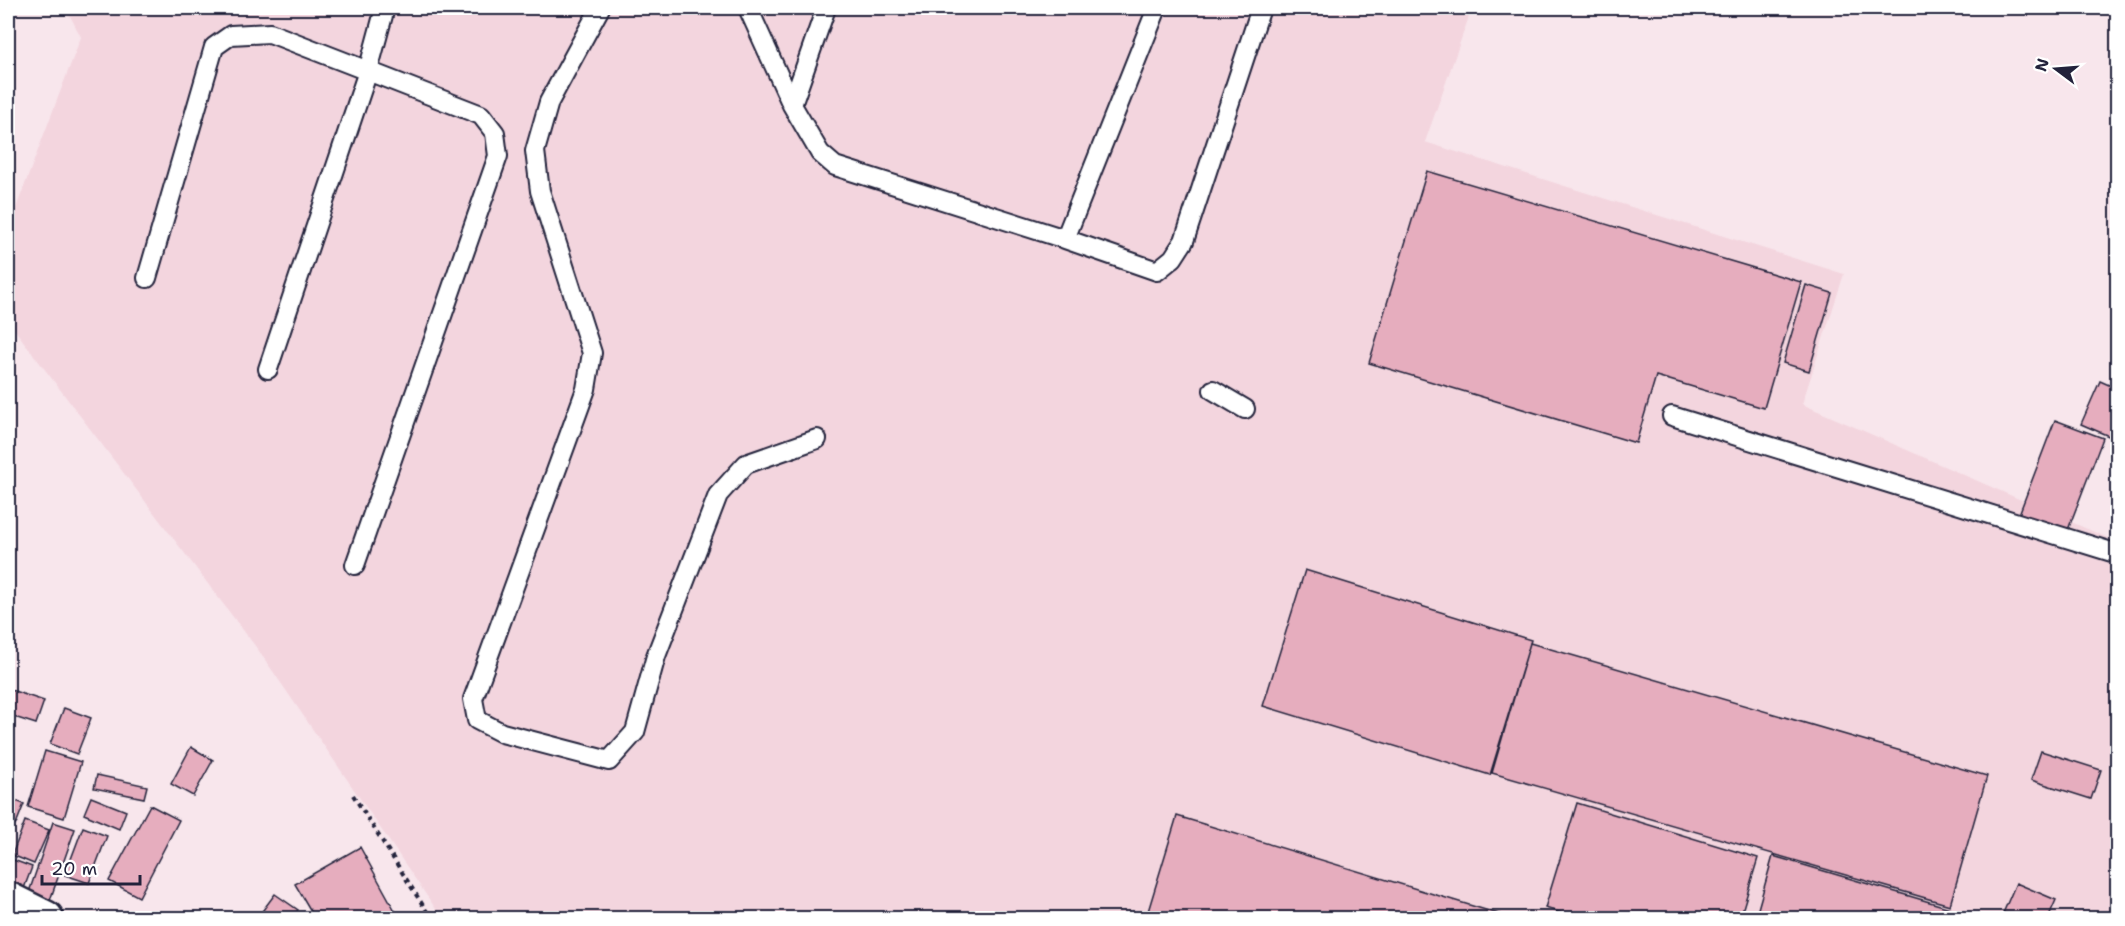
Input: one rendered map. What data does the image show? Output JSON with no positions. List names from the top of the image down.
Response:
{
  "scale_bar": "20 m",
  "north": "left"
}
